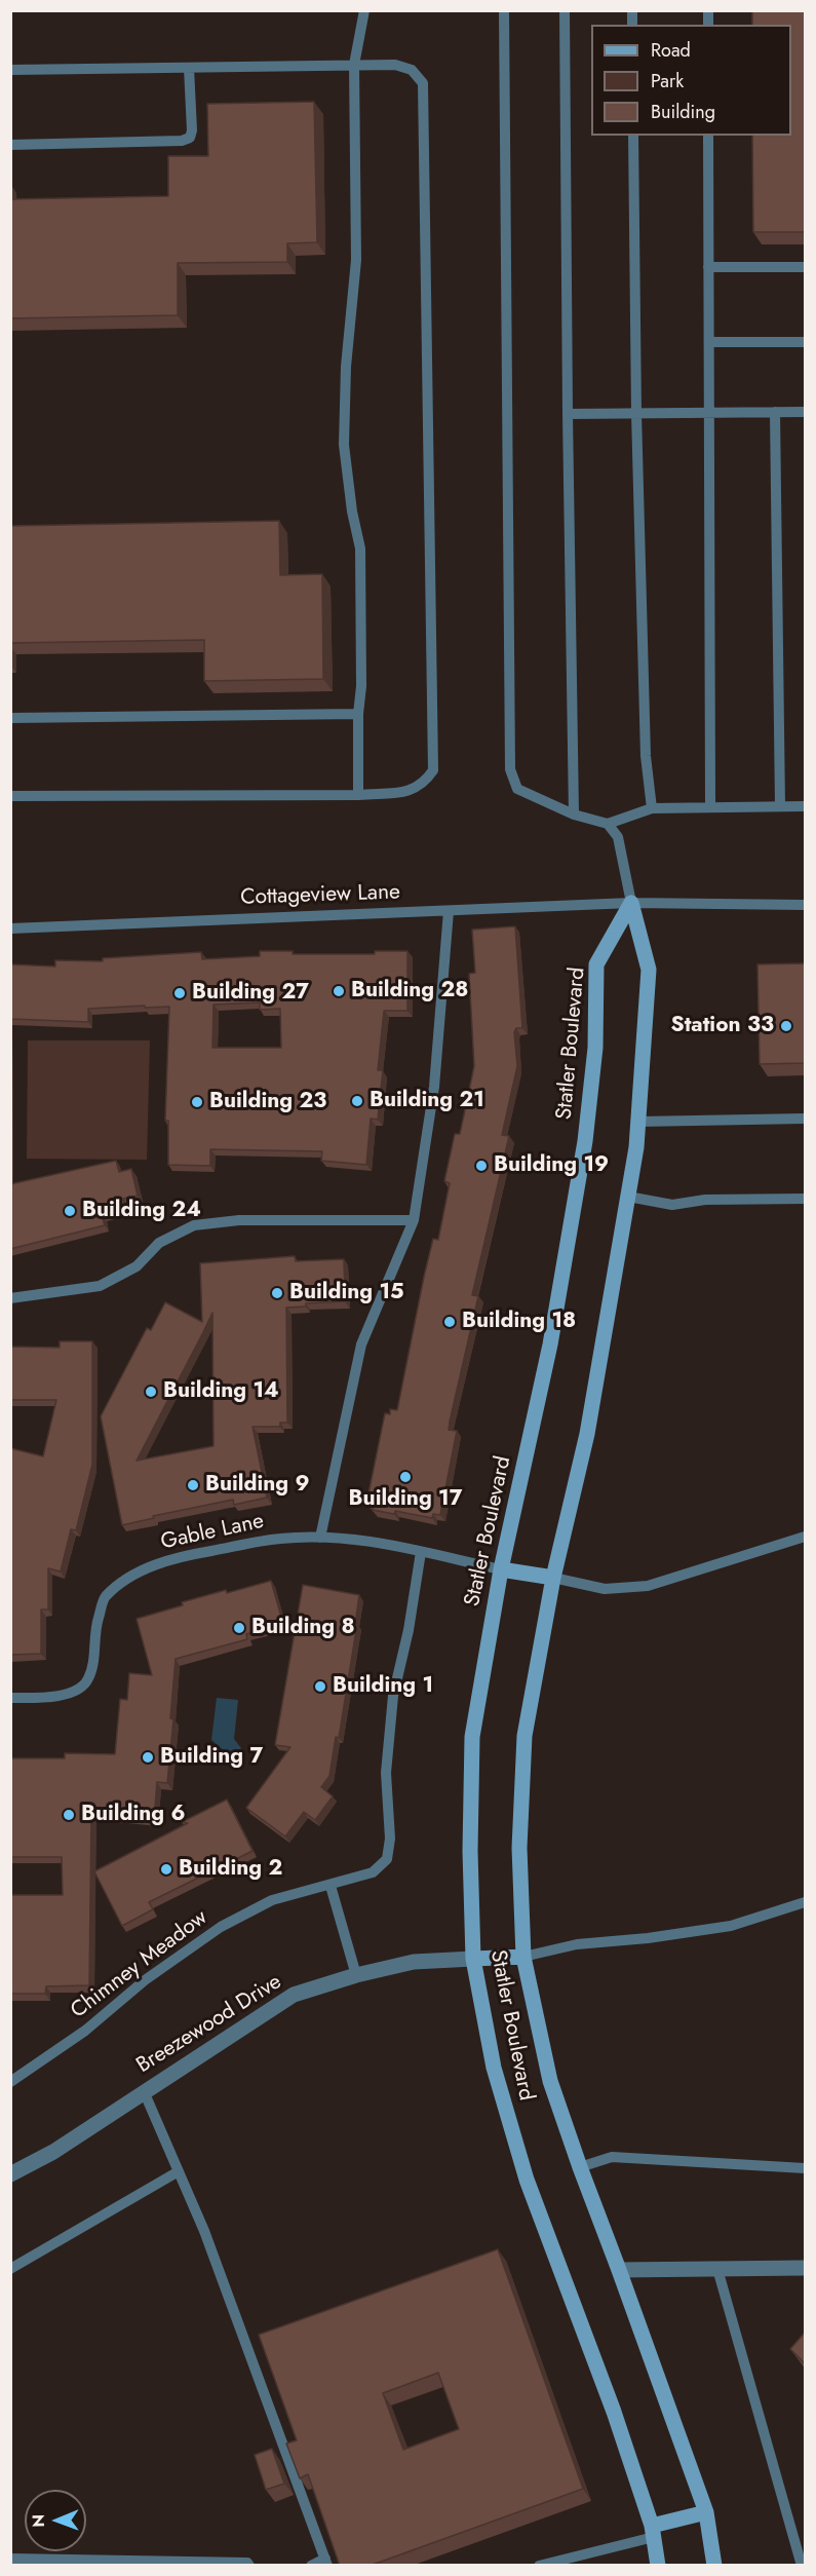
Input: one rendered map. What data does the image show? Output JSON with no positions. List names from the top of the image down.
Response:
{
  "streets": {
    "street": ["Statler Boulevard", "Breezewood Drive"],
    "lane": ["Cottageview Lane", "Gable Lane", "Chimney Meadow"]
  },
  "crossings": [
    ["Cottageview Lane", "Statler Boulevard"],
    ["Statler Boulevard", "Gable Lane"],
    ["Statler Boulevard", "Breezewood Drive"],
    ["Gable Lane", "Chimney Meadow"]
  ],
  "places": [
    "Building 28",
    "Building 27",
    "Station 33",
    "Building 21",
    "Building 23",
    "Building 19",
    "Building 24",
    "Building 15",
    "Building 18",
    "Building 14",
    "Building 17",
    "Building 9",
    "Building 8",
    "Building 1",
    "Building 7",
    "Building 6",
    "Building 2"
  ],
  "legend": ["Road", "Park", "Building"],
  "north": "left"
}
